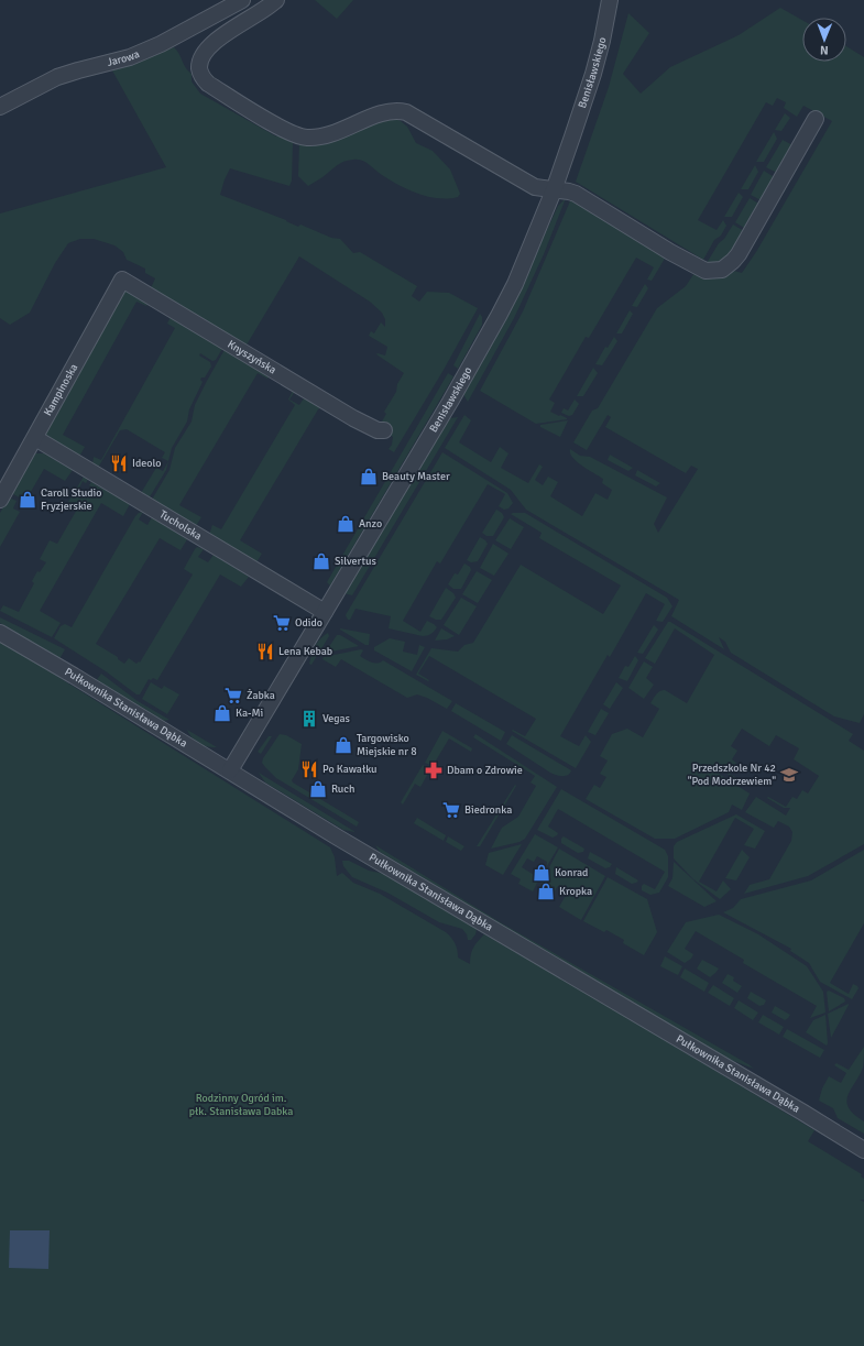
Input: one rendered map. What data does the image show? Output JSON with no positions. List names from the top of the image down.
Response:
{
  "streets": {
    "street": [
      "Jarowa",
      "Benisławskiego",
      "Knyszyńska",
      "Kampinoska",
      "Tucholska",
      "Pułkownika Stanisława Dąbka"
    ]
  },
  "crossings": [
    ["Benisławskiego", "Tucholska"],
    ["Benisławskiego", "Pułkownika Stanisława Dąbka"],
    ["Knyszyńska", "Kampinoska"],
    ["Kampinoska", "Tucholska"]
  ],
  "parks": ["Rodzinny Ogród im. płk. Stanisława Dabka"],
  "places": {
    "restaurant": ["Ideolo", "Lena Kebab", "Po Kawałku"],
    "shop": [
      "Beauty Master",
      "Caroll Studio Fryzjerskie",
      "Anzo",
      "Silvertus",
      "Ka-Mi",
      "Targowisko Miejskie nr 8",
      "Ruch",
      "Konrad",
      "Kropka"
    ],
    "supermarket": ["Odido", "Żabka", "Biedronka"],
    "building": ["Vegas"],
    "pharmacy": ["Dbam o Zdrowie"],
    "school or university": ["Przedszkole Nr 42 \"Pod Modrzewiem\""]
  },
  "north": "bottom"
}
